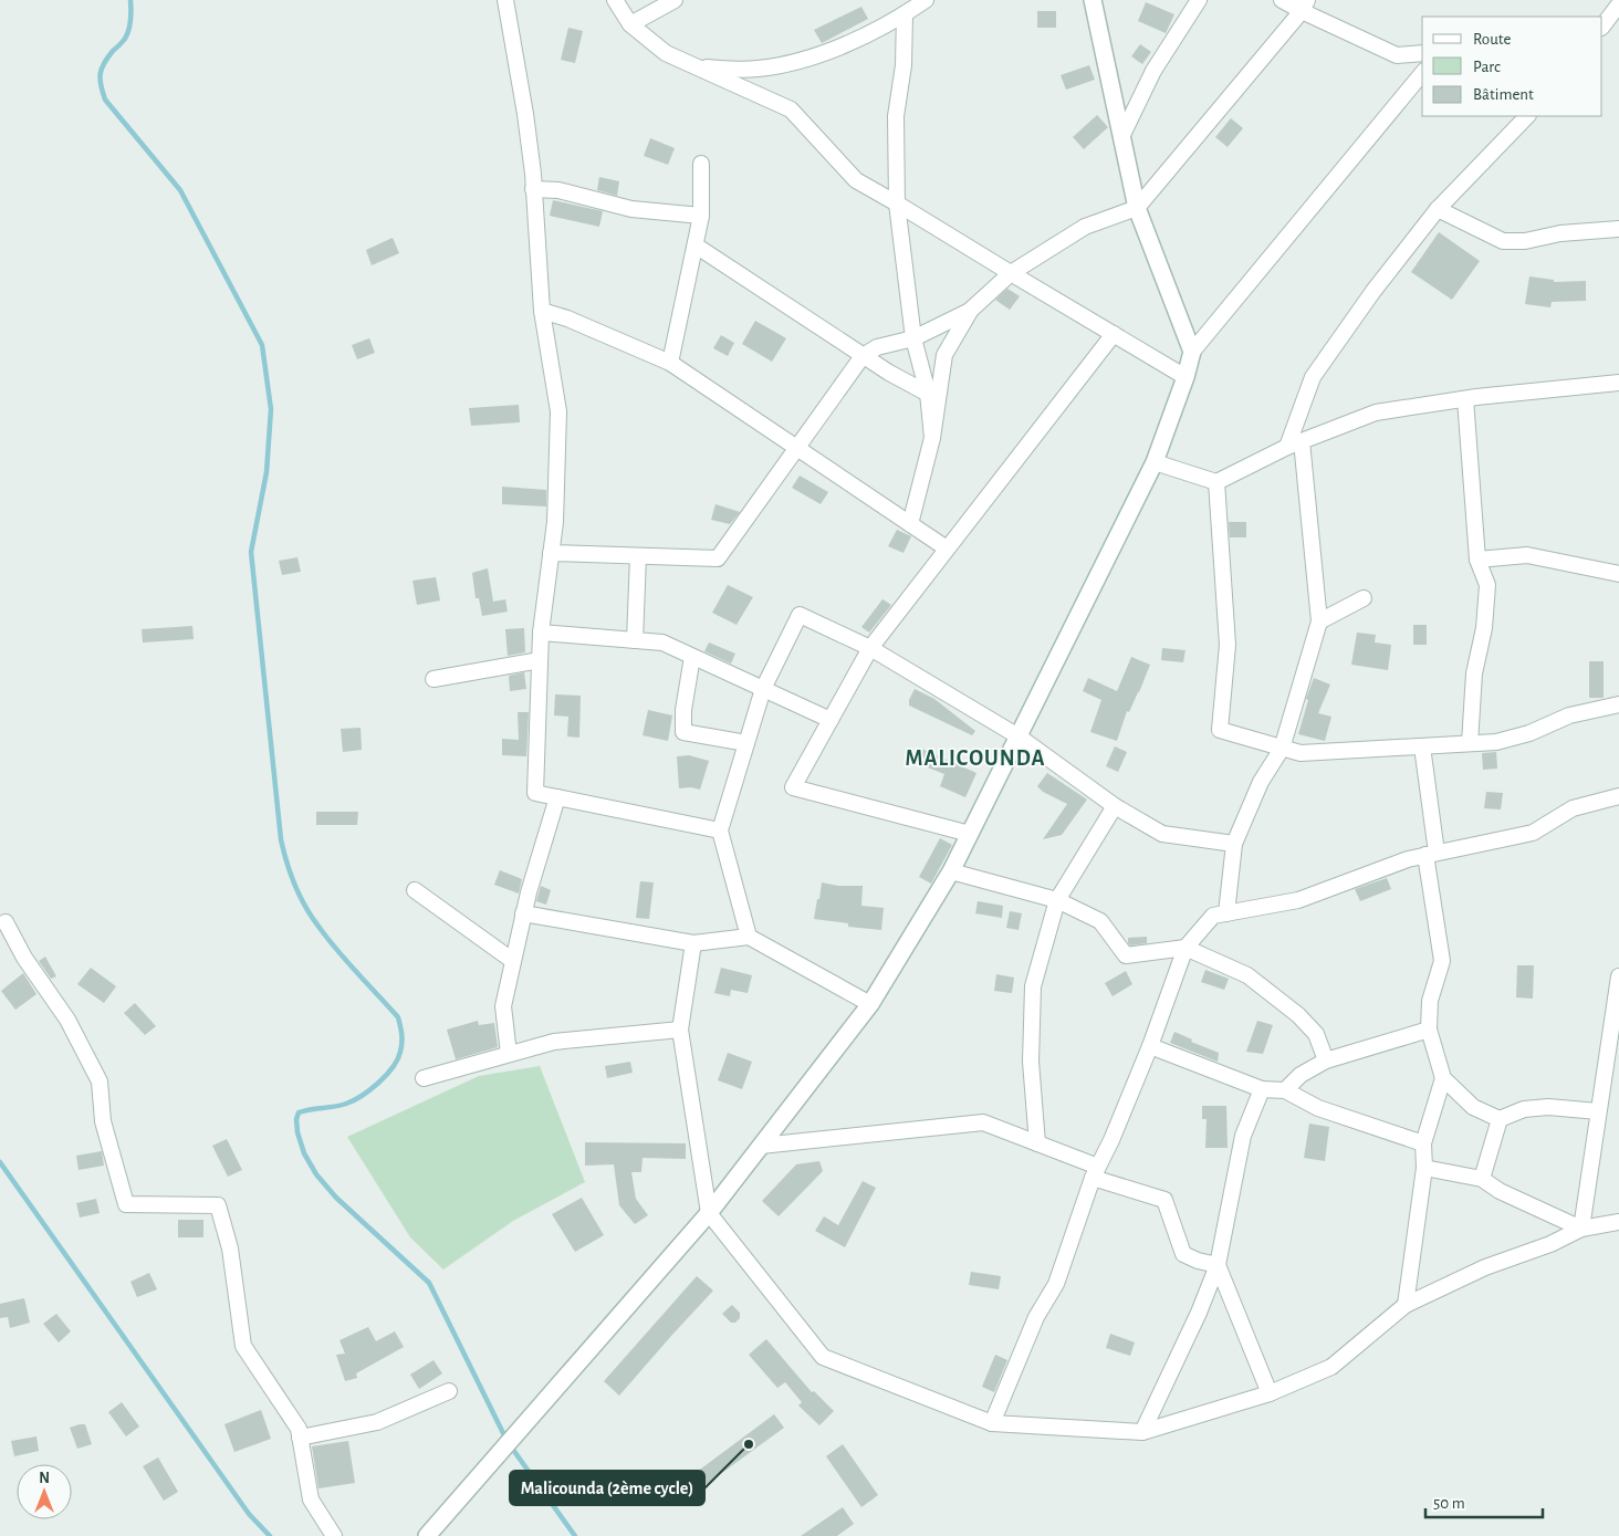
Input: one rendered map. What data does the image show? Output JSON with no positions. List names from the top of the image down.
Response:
{
  "districts": ["MALICOUNDA"],
  "places": ["Malicounda (2ème cycle)"],
  "legend": ["Route", "Parc", "Bâtiment"],
  "scale_bar": "50 m",
  "north": "top"
}
